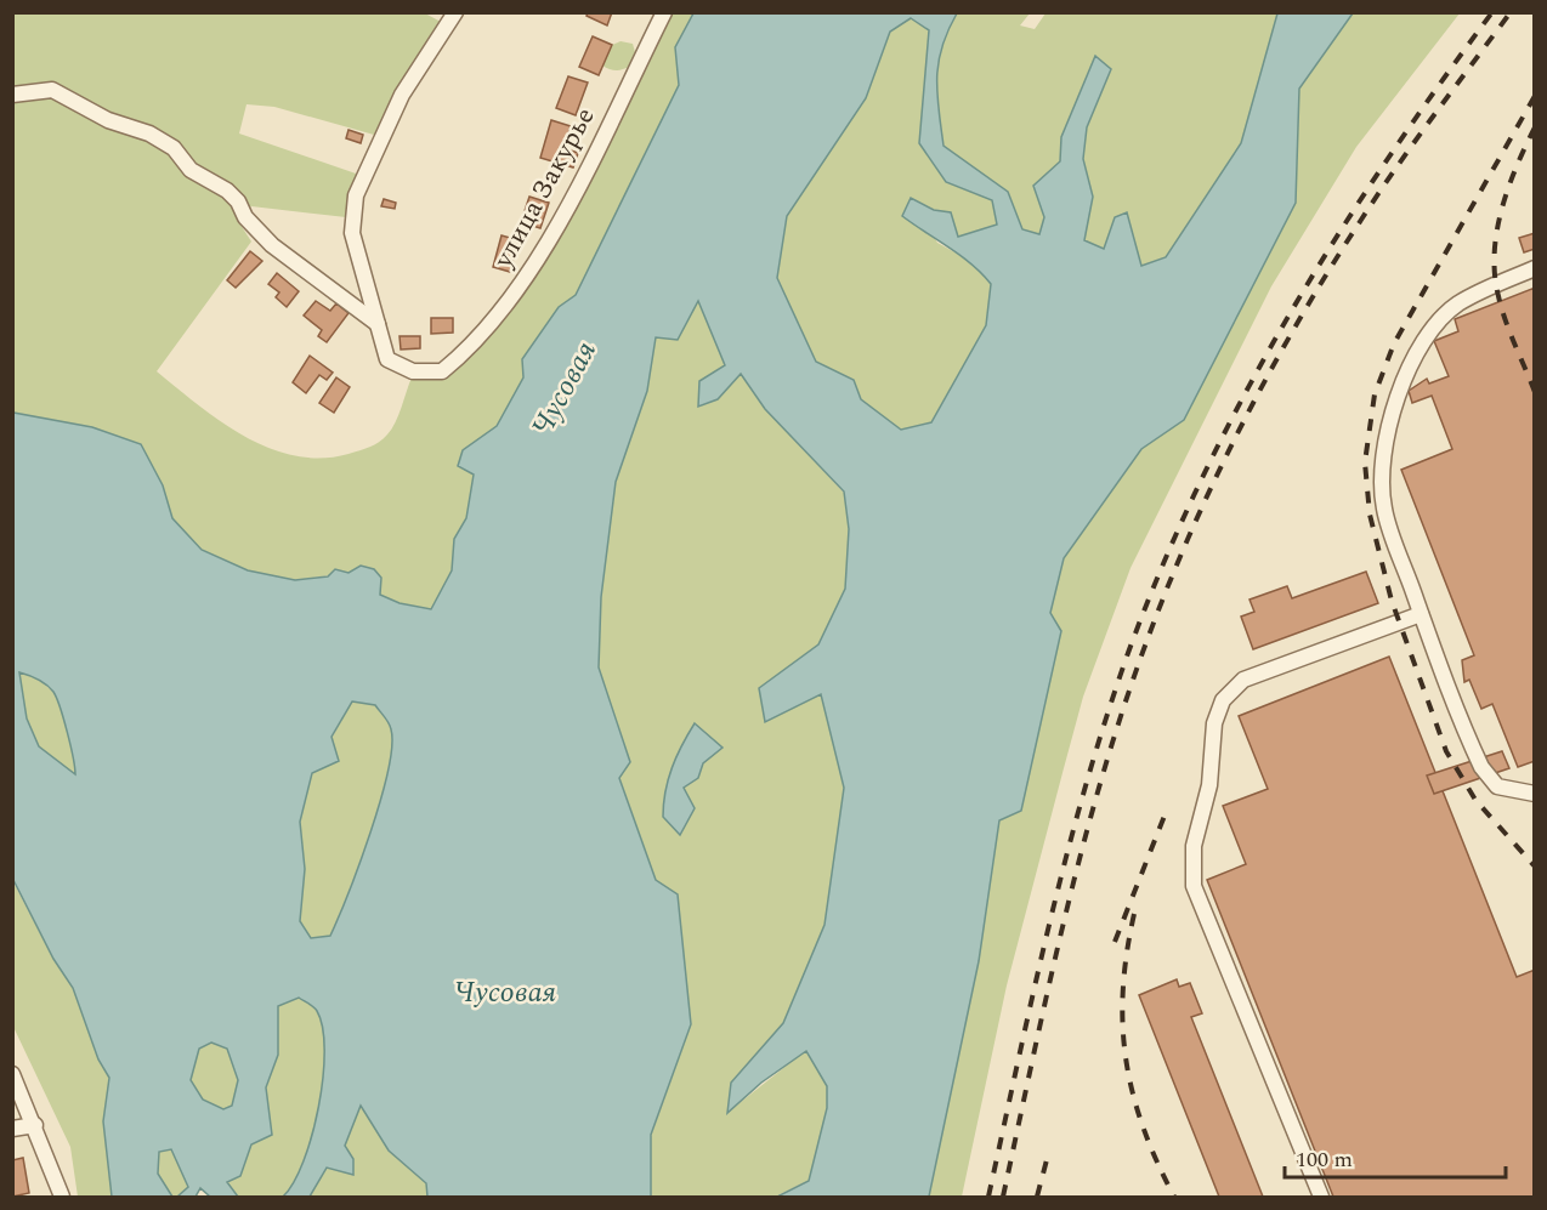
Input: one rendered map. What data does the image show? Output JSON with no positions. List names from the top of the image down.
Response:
{
  "streets": {
    "street": ["улица Закурье"]
  },
  "water": ["Чусовая"],
  "scale_bar": "100 m"
}
